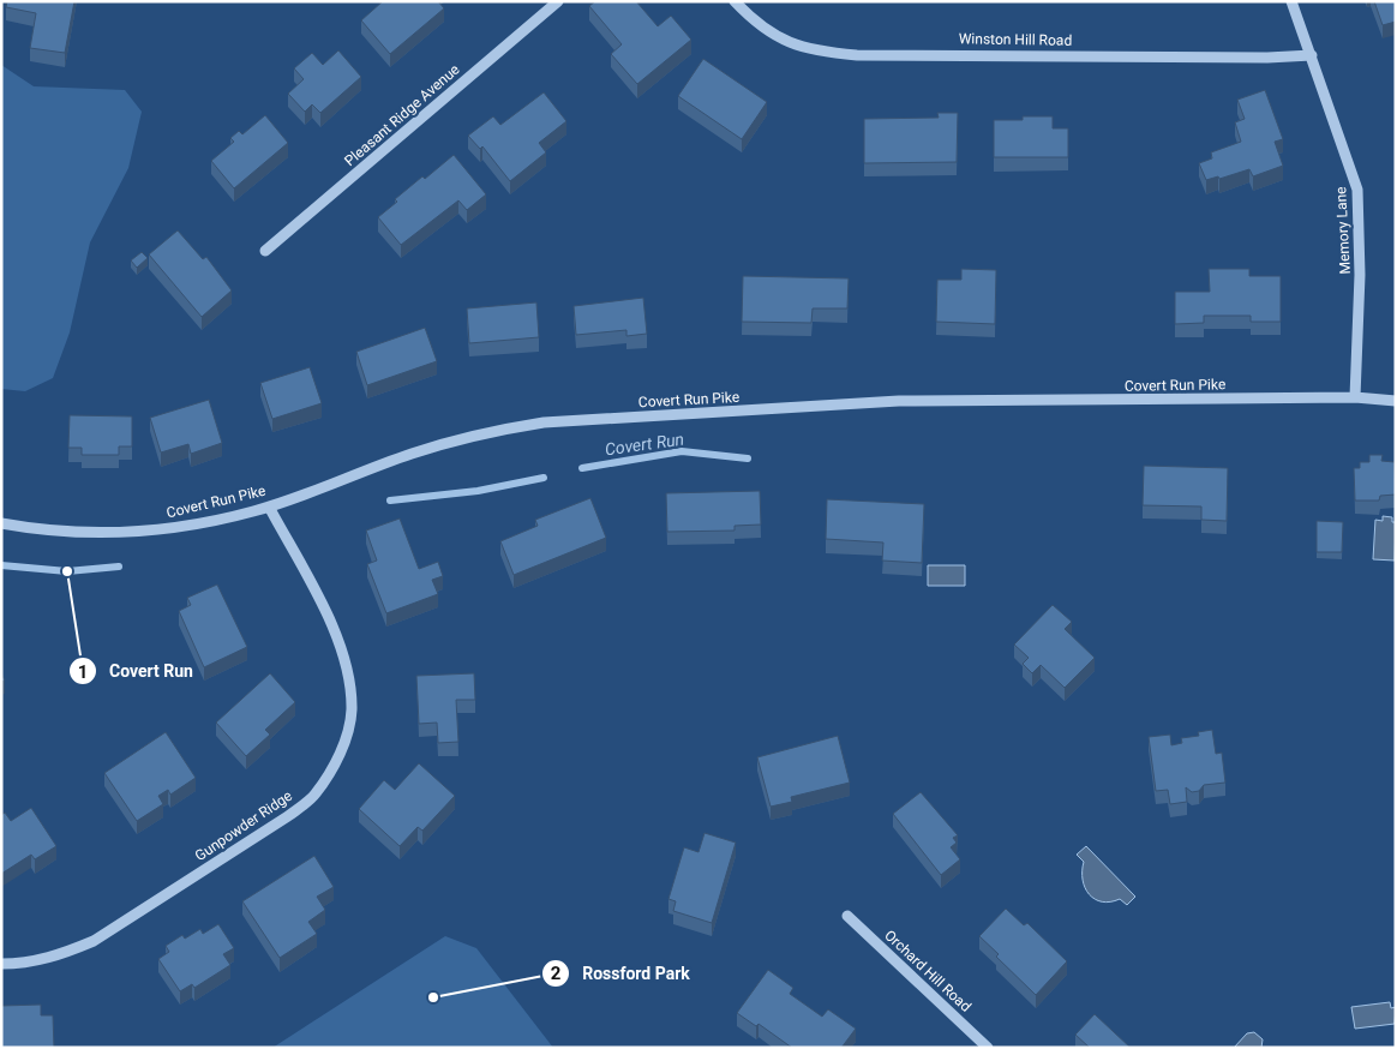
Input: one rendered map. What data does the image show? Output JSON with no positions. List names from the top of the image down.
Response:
{
  "streets": {
    "street": [
      "Winston Hill Road",
      "Pleasant Ridge Avenue",
      "Memory Lane",
      "Covert Run Pike",
      "Gunpowder Ridge",
      "Orchard Hill Road"
    ]
  },
  "crossings": [
    ["Winston Hill Road", "Memory Lane"],
    ["Memory Lane", "Covert Run Pike"],
    ["Covert Run Pike", "Gunpowder Ridge"]
  ],
  "water": ["Covert Run"],
  "places": ["Covert Run", "Rossford Park"]
}
